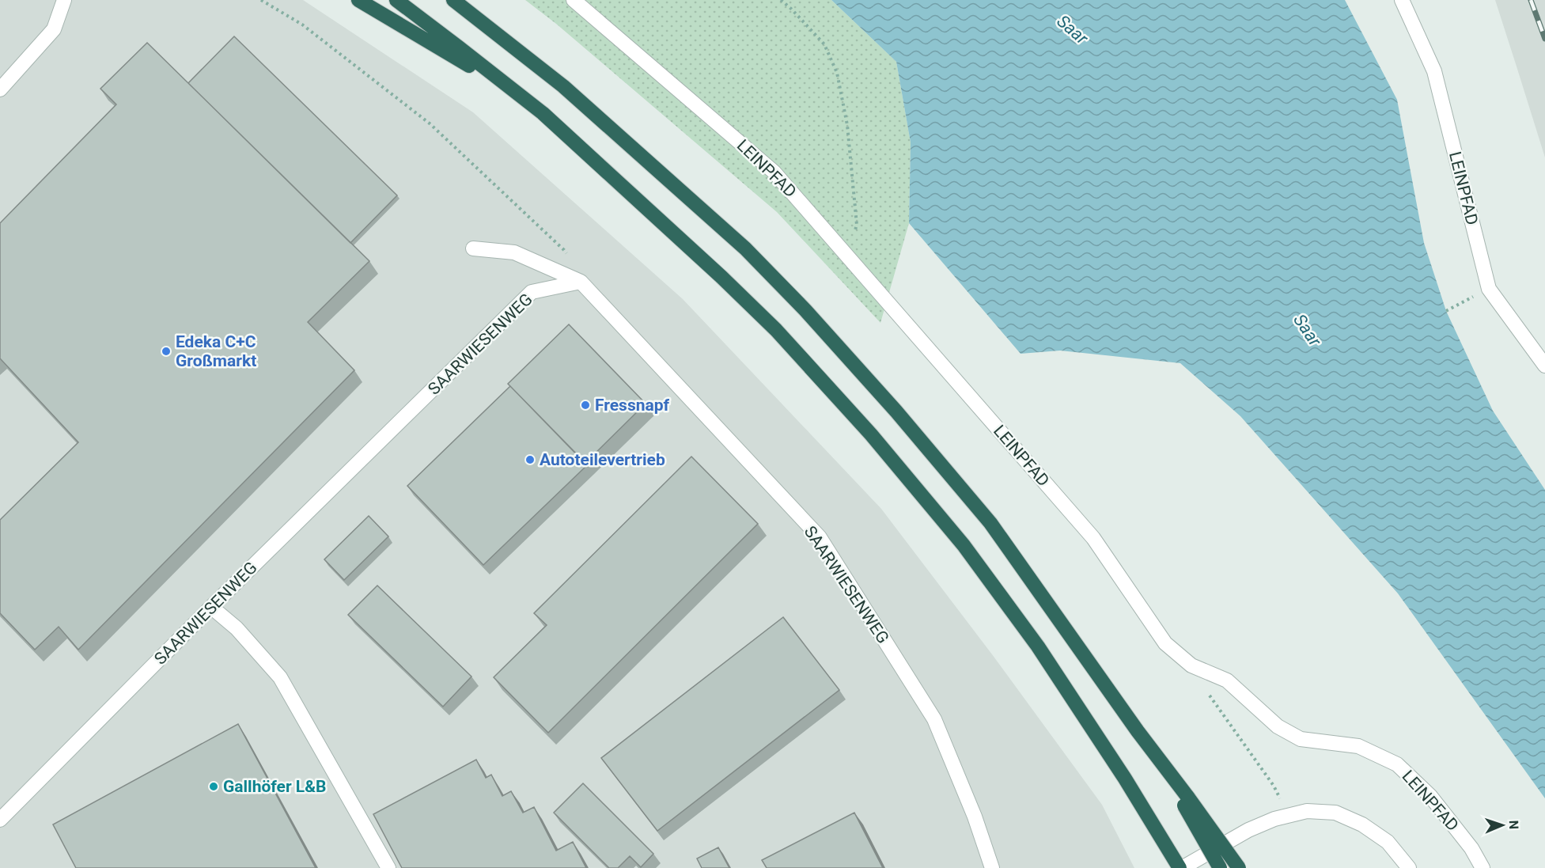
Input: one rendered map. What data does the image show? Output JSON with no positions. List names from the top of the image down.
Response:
{
  "streets": {
    "street": ["LEINPFAD", "SAARWIESENWEG"]
  },
  "water": ["Saar"],
  "places": [
    "Edeka C+C Großmarkt",
    "Fressnapf",
    "Autoteilevertrieb",
    "Gallhöfer L&B"
  ],
  "north": "right"
}
